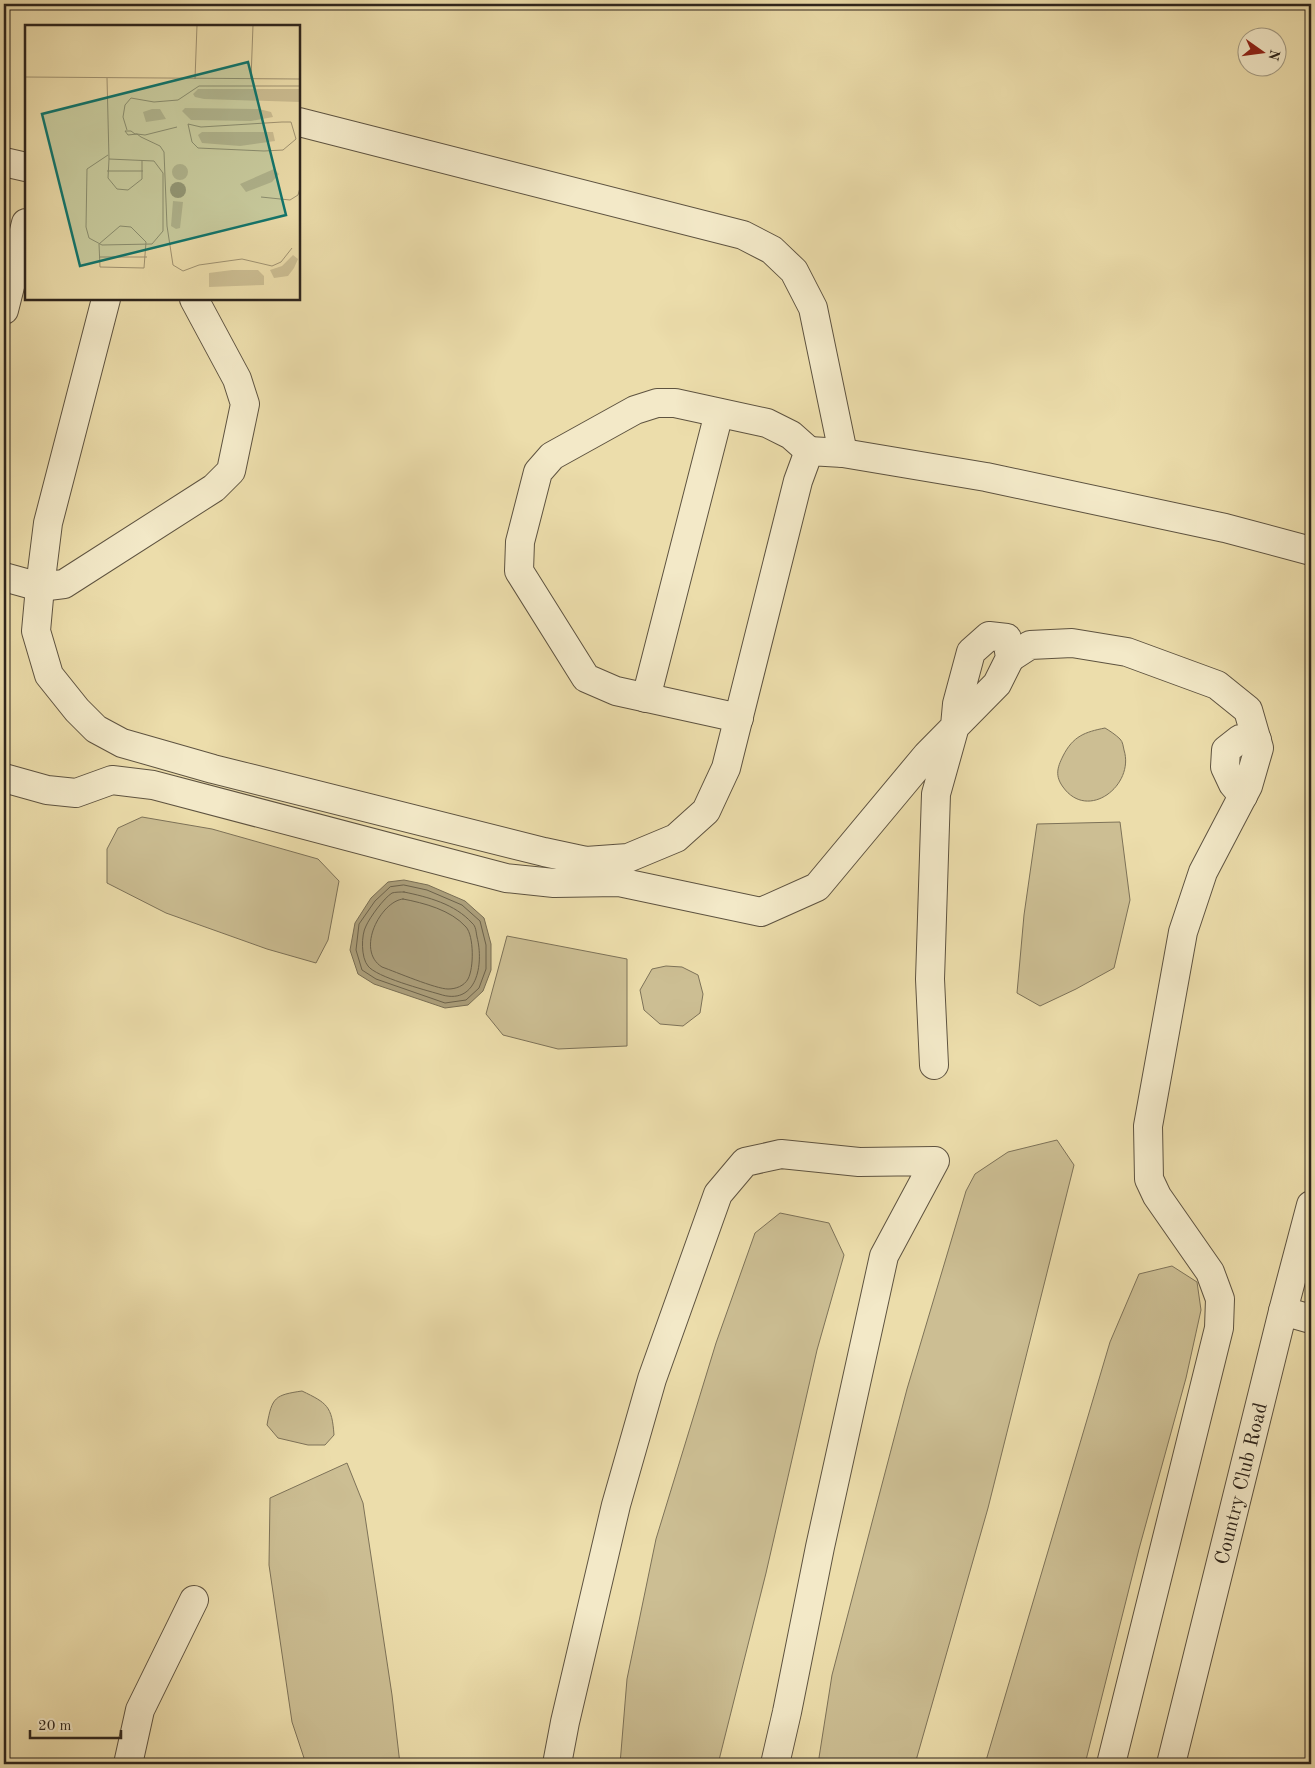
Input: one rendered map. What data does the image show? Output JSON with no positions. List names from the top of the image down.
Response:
{
  "streets": {
    "street": ["Country Club Road"]
  },
  "scale_bar": "20 m",
  "north": "right"
}
